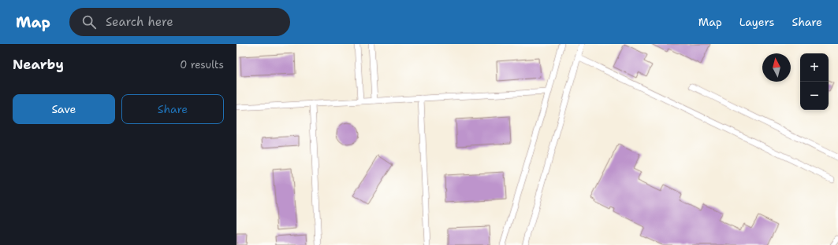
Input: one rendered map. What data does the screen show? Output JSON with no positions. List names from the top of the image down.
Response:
{
  "north": "top",
  "page": {
    "header": "Map",
    "search": "Search here",
    "nav": ["Map", "Layers", "Share"],
    "heading": ["Nearby", "0 results"],
    "map_buttons": ["+", "−"],
    "buttons": ["Save", "Share"]
  }
}
